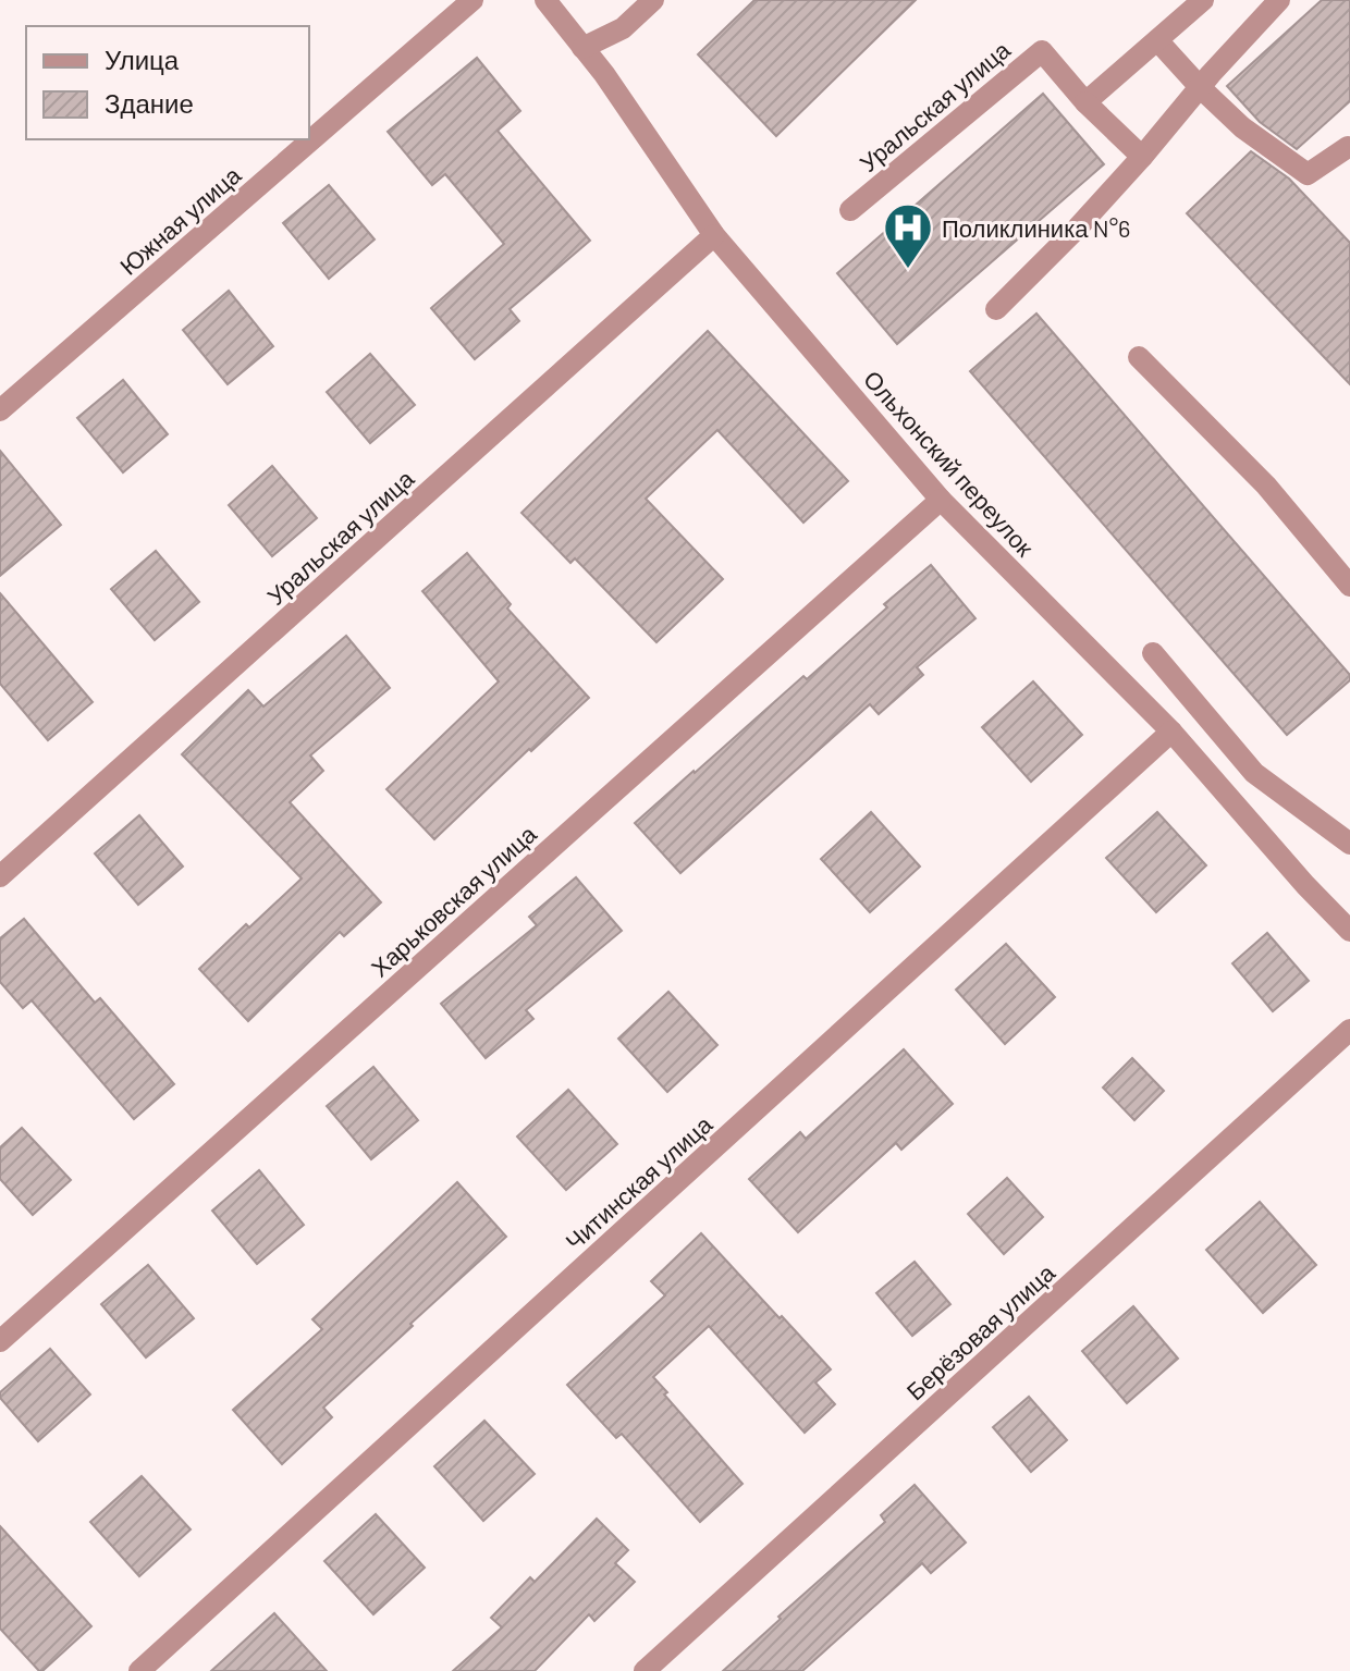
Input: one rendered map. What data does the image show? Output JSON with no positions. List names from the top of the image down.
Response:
{
  "streets": {
    "street": [
      "Уральская улица",
      "Южная улица",
      "Ольхонский переулок",
      "Харьковская улица",
      "Читинская улица",
      "Берёзовая улица"
    ]
  },
  "crossings": [
    ["Уральская улица", "Ольхонский переулок"],
    ["Ольхонский переулок", "Харьковская улица"],
    ["Ольхонский переулок", "Читинская улица"]
  ],
  "places": {
    "hospital": ["Поликлиника N°6"]
  },
  "legend": ["Улица", "Здание"]
}
